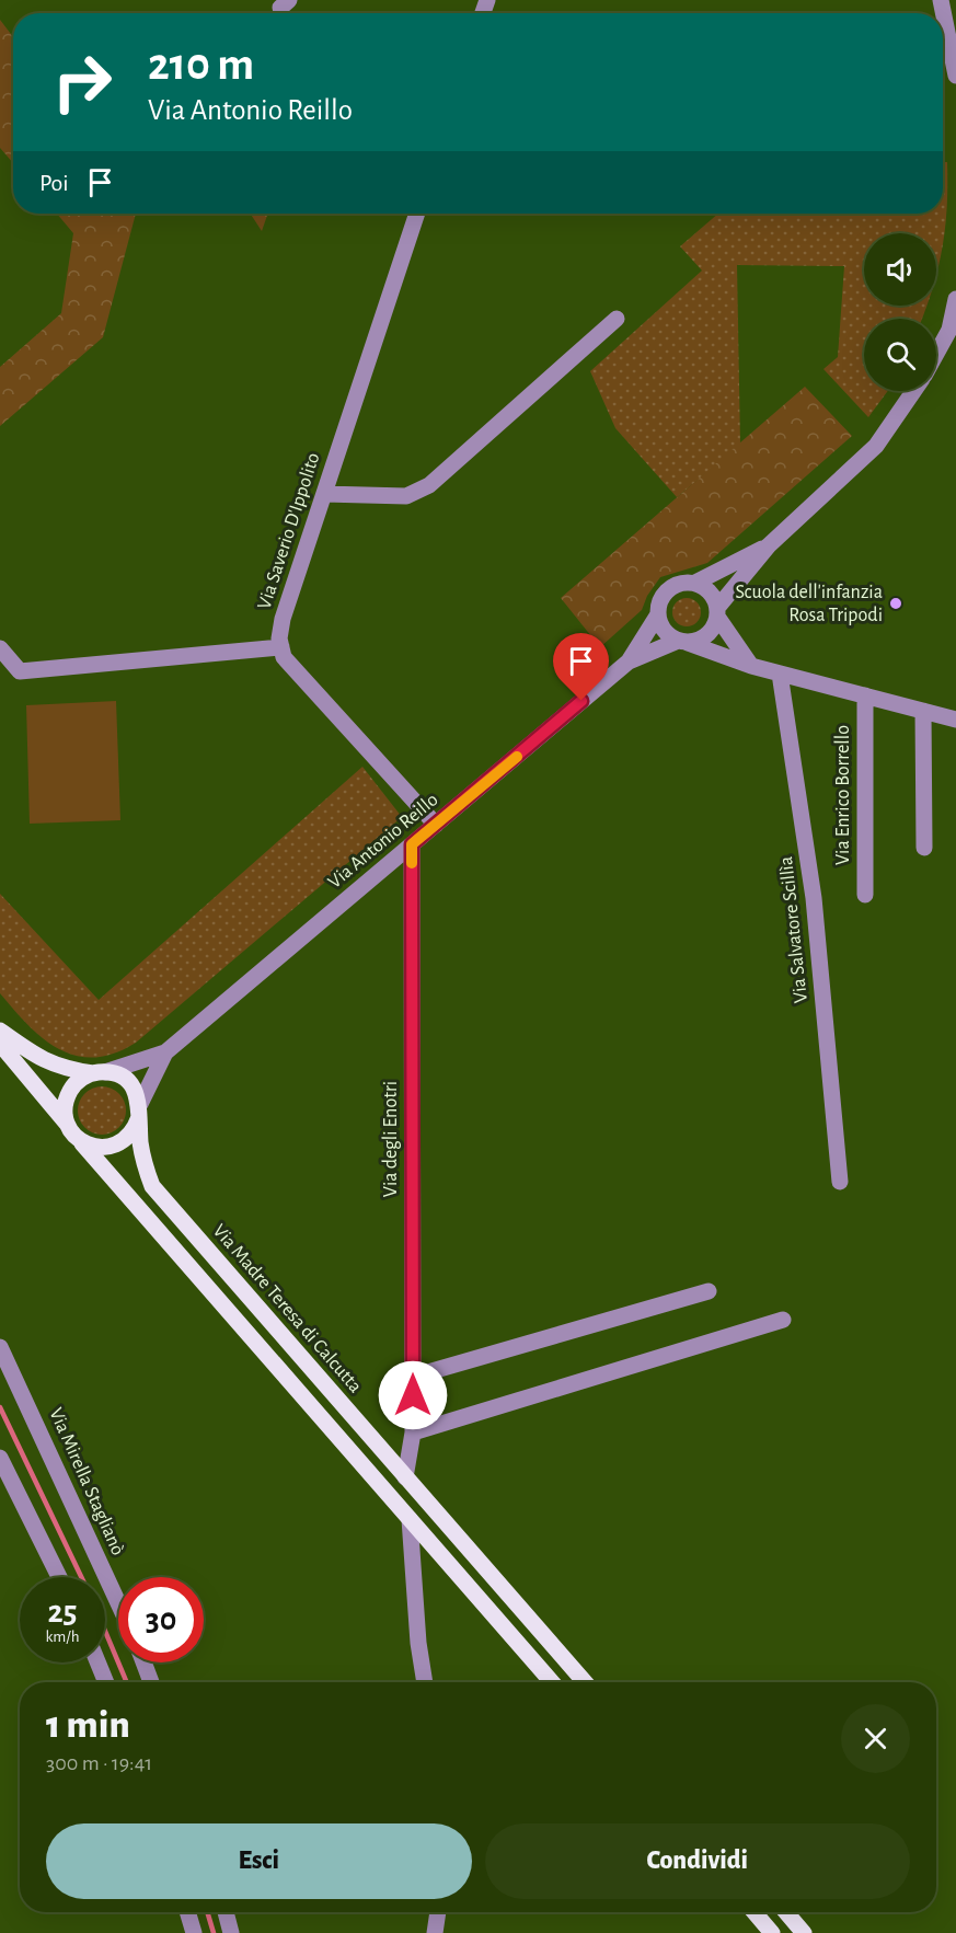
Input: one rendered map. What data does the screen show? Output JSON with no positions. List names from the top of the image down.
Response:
{
  "streets": {
    "main road": ["Via Antonio Reillo", "Via Madre Teresa di Calcutta"],
    "street": [
      "Via Saverio D'Ippolito",
      "Via Enrico Borrello",
      "Via Salvatore Scillìa",
      "Via degli Enotri",
      "Via Mirella Staglianò"
    ]
  },
  "crossings": [
    ["Via Antonio Reillo", "Via degli Enotri"],
    ["Via Antonio Reillo", "Via Madre Teresa di Calcutta"],
    ["Via degli Enotri", "Via Madre Teresa di Calcutta"]
  ],
  "places": ["Scuola dell'infanzia Rosa Tripodi"],
  "page": {
    "turn": ["210 m", "Via Antonio Reillo"],
    "then": "Poi",
    "speed": "25 km/h",
    "limit": "30",
    "heading": ["1 min", "300 m · 19:41"],
    "buttons": ["Esci", "Condividi"]
  }
}
